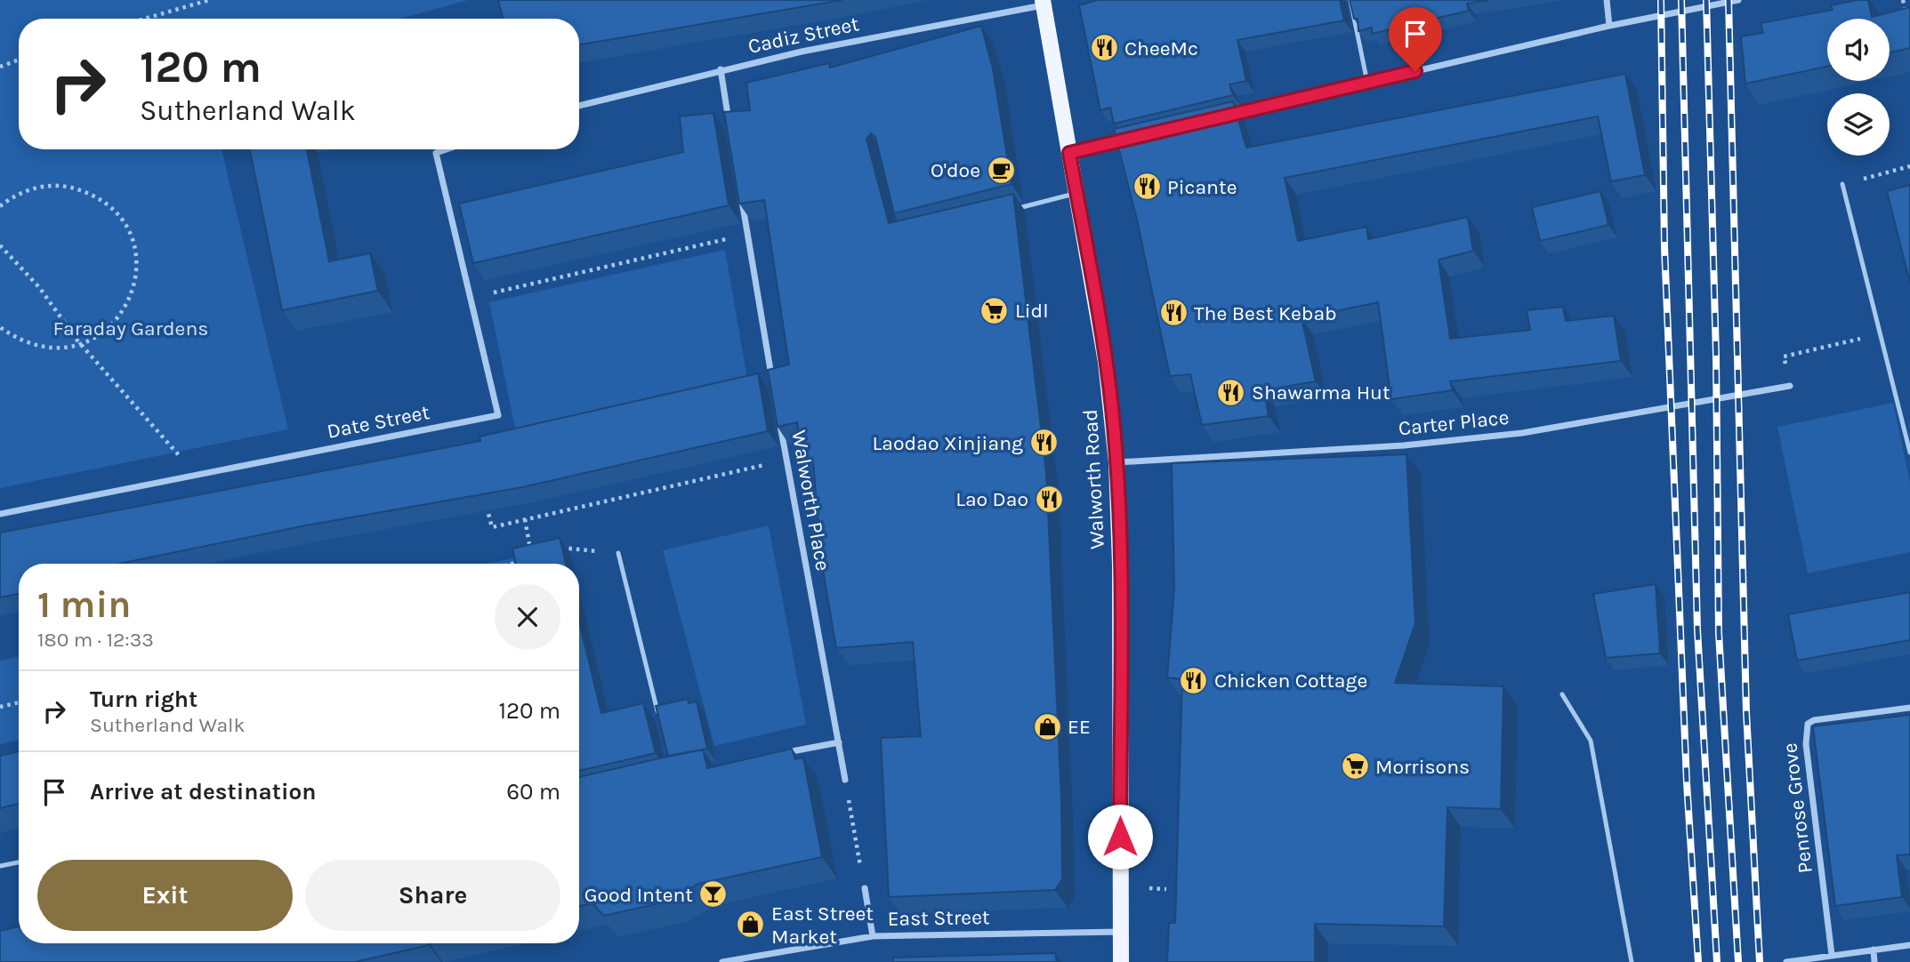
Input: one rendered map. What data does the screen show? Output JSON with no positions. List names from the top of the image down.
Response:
{
  "streets": {
    "main road": ["Walworth Road"],
    "street": [
      "Cadiz Street",
      "Date Street",
      "Carter Place",
      "Walworth Place",
      "Penrose Grove",
      "East Street"
    ]
  },
  "crossings": [
    ["Cadiz Street", "Walworth Road"],
    ["Carter Place", "Walworth Road"],
    ["Walworth Road", "East Street"]
  ],
  "parks": ["Faraday Gardens"],
  "places": {
    "restaurant": [
      "CheeMc",
      "Picante",
      "The Best Kebab",
      "Shawarma Hut",
      "Laodao Xinjiang",
      "Lao Dao",
      "Chicken Cottage"
    ],
    "cafe": ["O'doe"],
    "supermarket": ["Lidl", "Morrisons"],
    "shop": ["EE", "East Street Market"],
    "bar": ["Good Intent"]
  },
  "page": {
    "turn": ["120 m", "Sutherland Walk"],
    "heading": ["1 min", "180 m · 12:33"],
    "list": [
      {
        "name": "Turn right",
        "note": "Sutherland Walk",
        "value": "120 m"
      },
      {
        "name": "Arrive at destination",
        "value": "60 m"
      }
    ],
    "buttons": ["Exit", "Share"]
  }
}
